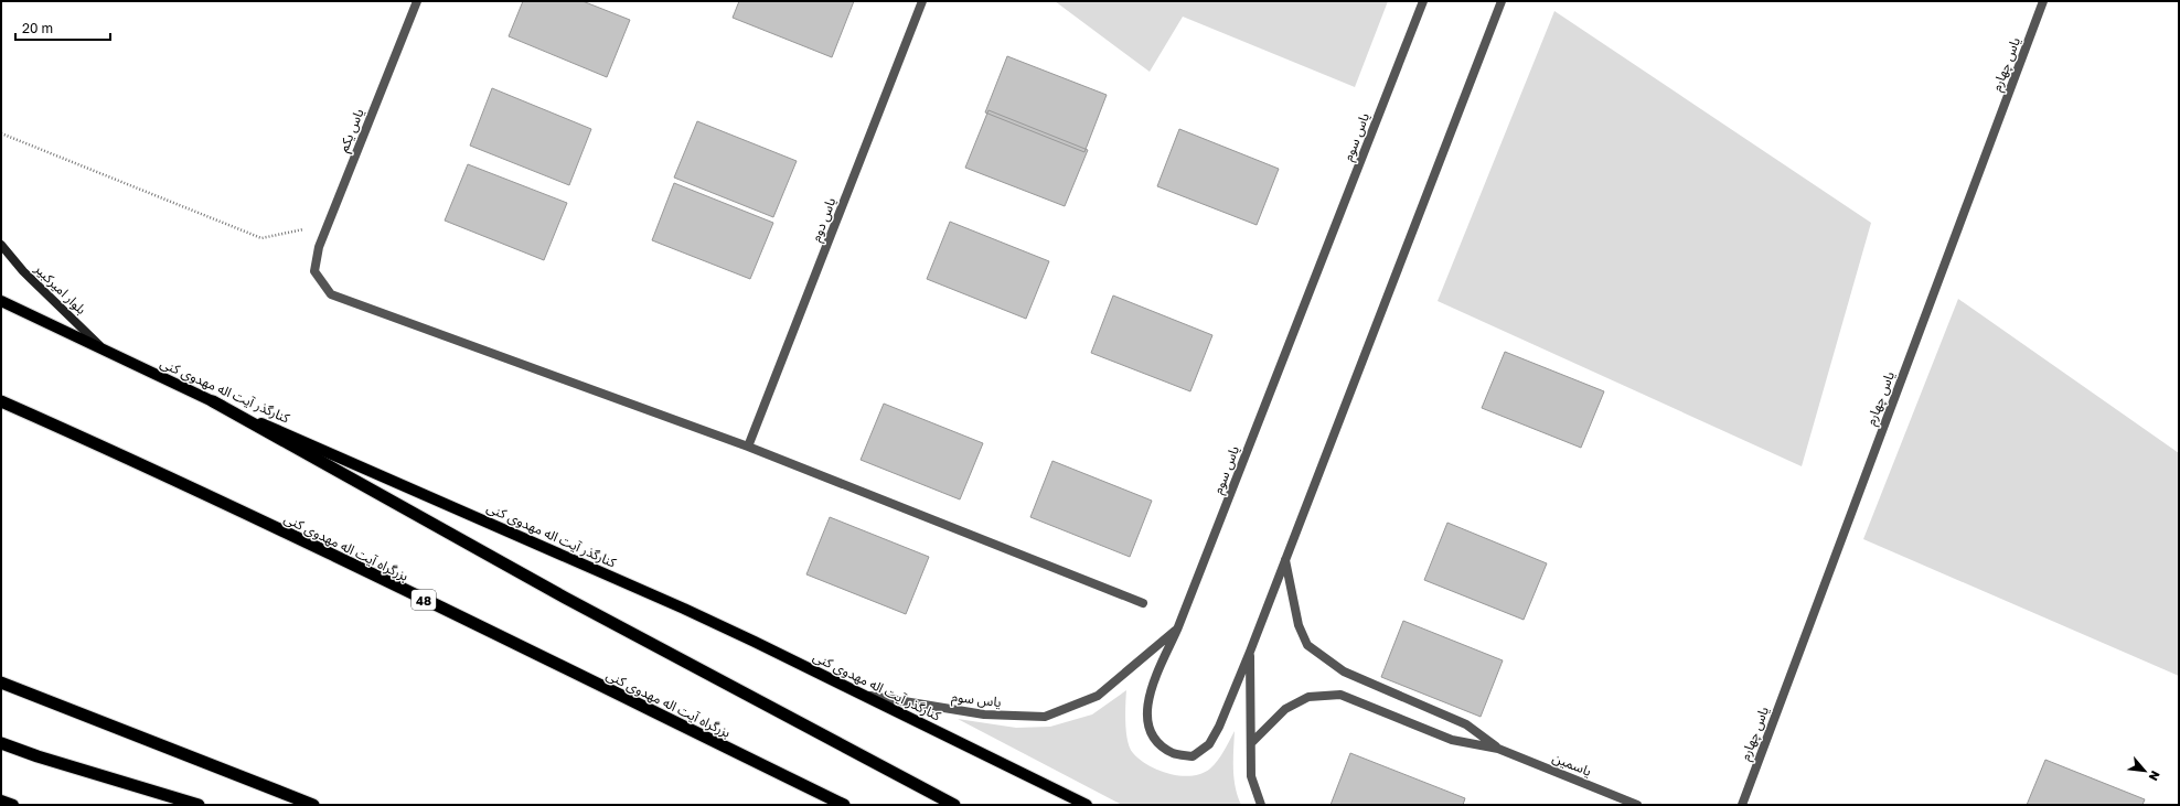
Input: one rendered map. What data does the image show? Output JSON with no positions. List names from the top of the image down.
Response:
{
  "streets": {
    "highway": ["بزرگراه آیت اله مهدوی کنی", "48"],
    "main road": ["بلوار امیرکبیر", "کنارگذر آیت اله مهدوی کنی"],
    "street": [
      "یاس چهارم",
      "یاس یکم",
      "یاس سوم",
      "یاس دوم",
      "یاسمین"
    ]
  },
  "crossings": [
    ["یاس یکم", "یاس دوم"],
    ["یاس سوم", "کنارگذر آیت اله مهدوی کنی"],
    ["بلوار امیرکبیر", "کنارگذر آیت اله مهدوی کنی"]
  ],
  "scale_bar": "20 m",
  "north": "bottom right"
}
